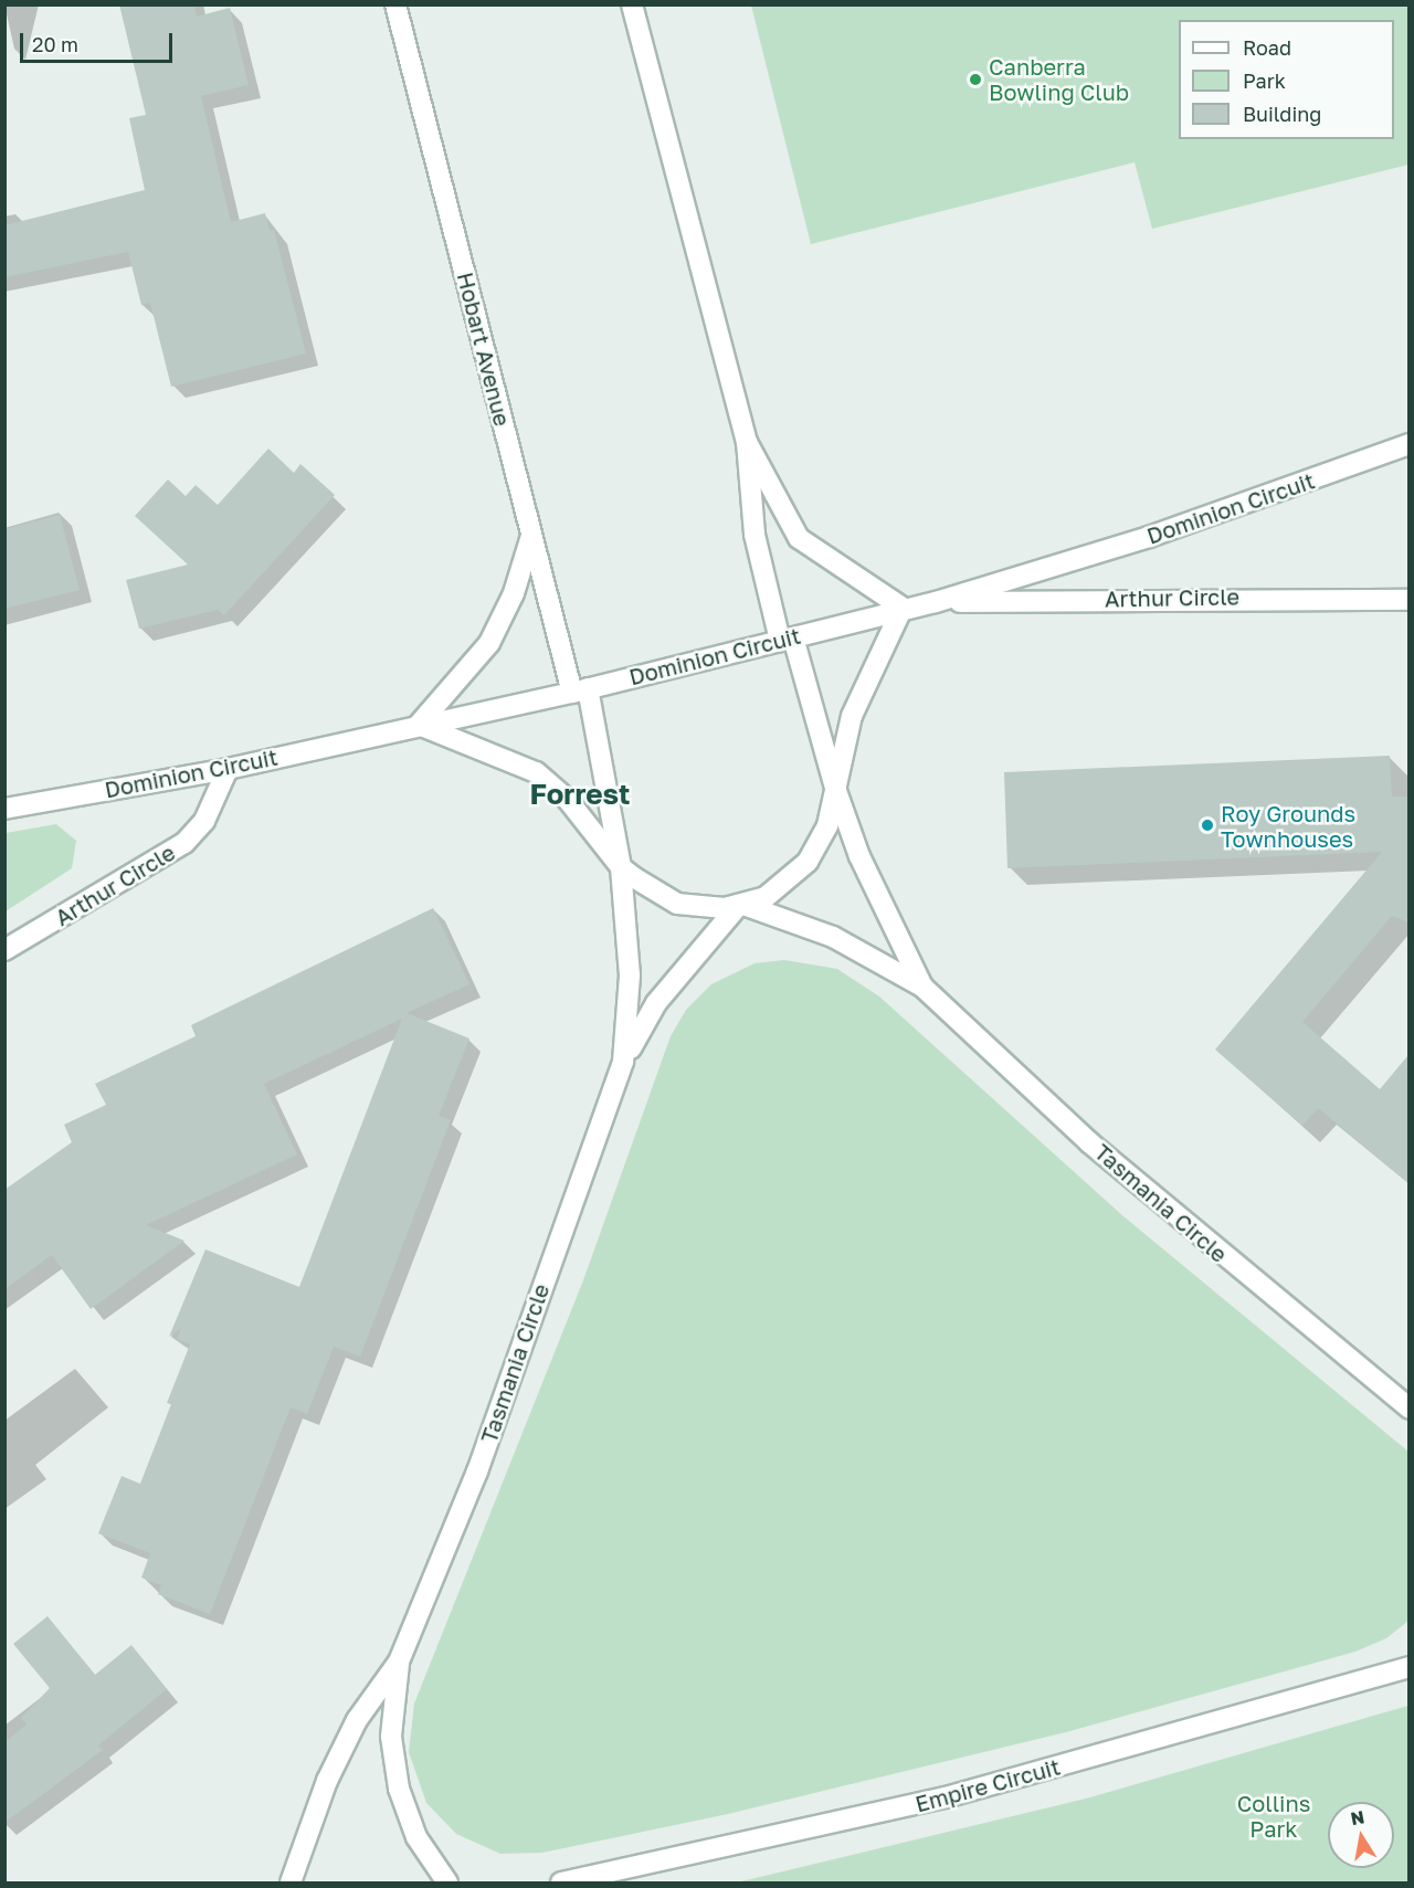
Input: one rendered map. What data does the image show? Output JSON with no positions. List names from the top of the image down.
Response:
{
  "streets": {
    "street": [
      "Hobart Avenue",
      "Dominion Circuit",
      "Arthur Circle",
      "Tasmania Circle",
      "Empire Circuit"
    ]
  },
  "crossings": [
    ["Hobart Avenue", "Dominion Circuit"],
    ["Hobart Avenue", "Tasmania Circle"],
    ["Dominion Circuit", "Arthur Circle"]
  ],
  "districts": ["Forrest"],
  "parks": ["Collins Park"],
  "places": ["Canberra Bowling Club", "Roy Grounds Townhouses"],
  "legend": ["Road", "Park", "Building"],
  "scale_bar": "20 m",
  "north": "top"
}
